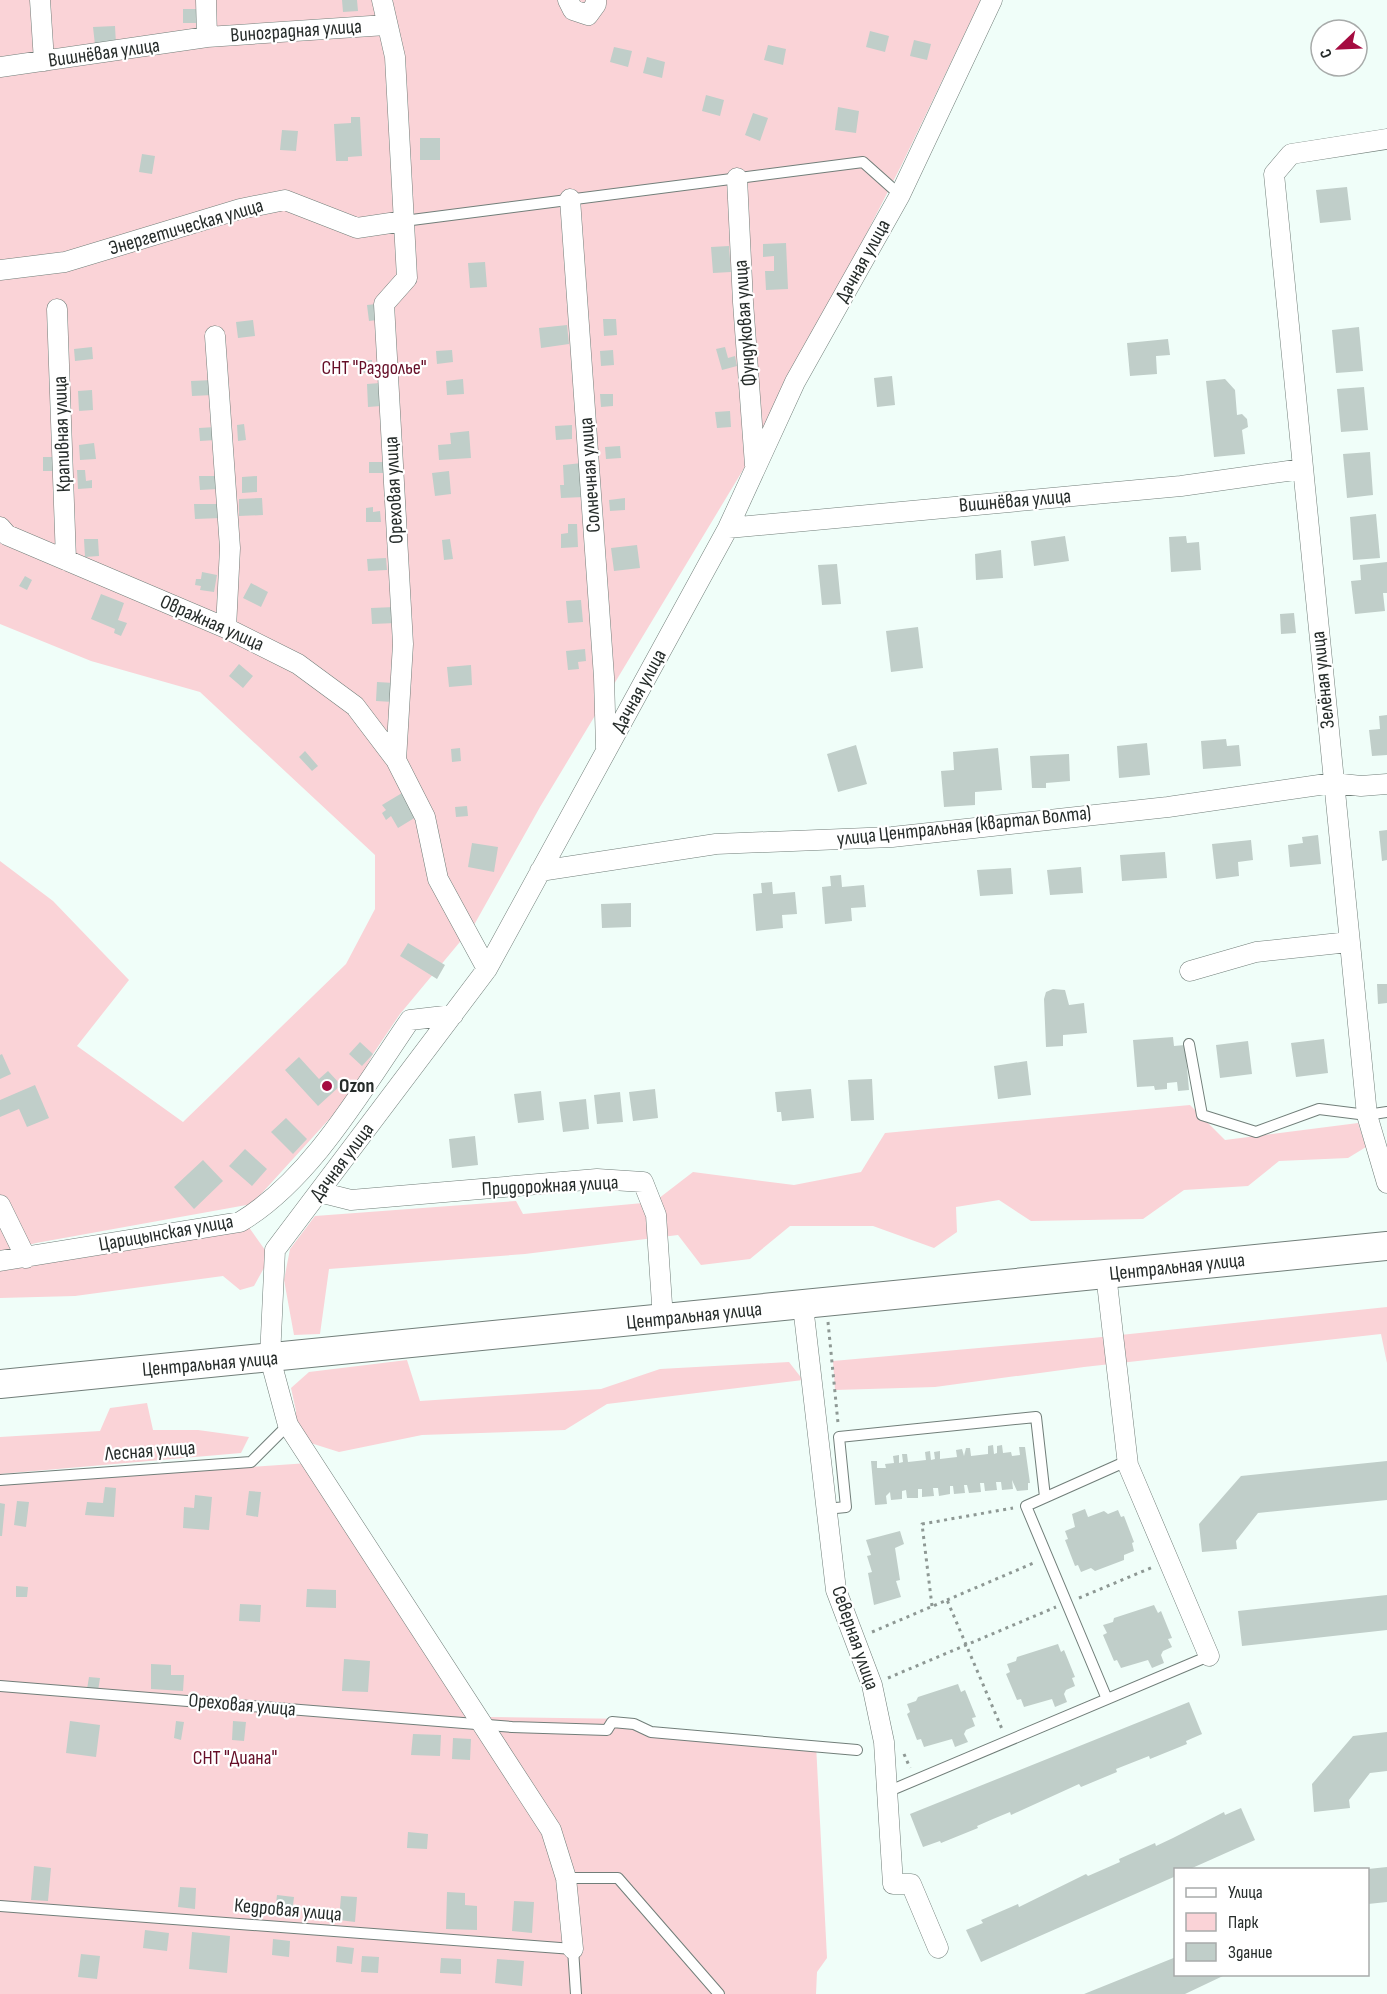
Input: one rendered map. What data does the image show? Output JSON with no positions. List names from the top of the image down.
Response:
{
  "streets": {
    "street": [
      "Виноградная улица",
      "Вишнёвая улица",
      "Энергетическая улица",
      "Дачная улица",
      "Фундуковая улица",
      "Крапивная улица",
      "Солнечная улица",
      "Ореховая улица",
      "Овражная улица",
      "Зелёная улица",
      "улица Центральная (квартал Волта)",
      "Придорожная улица",
      "Царицынская улица",
      "Центральная улица",
      "Северная улица"
    ],
    "lane": ["Лесная улица", "Кедровая улица"]
  },
  "crossings": [
    ["Виноградная улица", "Вишнёвая улица"],
    ["Виноградная улица", "Ореховая улица"],
    ["Вишнёвая улица", "Дачная улица"],
    ["Вишнёвая улица", "Зелёная улица"],
    ["Энергетическая улица", "Ореховая улица"],
    ["Дачная улица", "Фундуковая улица"],
    ["Дачная улица", "Солнечная улица"],
    ["Дачная улица", "Ореховая улица"],
    ["Дачная улица", "улица Центральная (квартал Волта)"],
    ["Дачная улица", "Придорожная улица"],
    ["Дачная улица", "Царицынская улица"],
    ["Дачная улица", "Центральная улица"],
    ["Дачная улица", "Лесная улица"],
    ["Дачная улица", "Кедровая улица"],
    ["Крапивная улица", "Овражная улица"],
    ["Ореховая улица", "Овражная улица"],
    ["Зелёная улица", "улица Центральная (квартал Волта)"],
    ["Придорожная улица", "Центральная улица"],
    ["Центральная улица", "Северная улица"]
  ],
  "parks": ["СНТ \"Раздолье\"", "СНТ \"Диана\""],
  "places": ["Ozon"],
  "legend": ["Улица", "Парк", "Здание"],
  "north": "bottom left"
}
